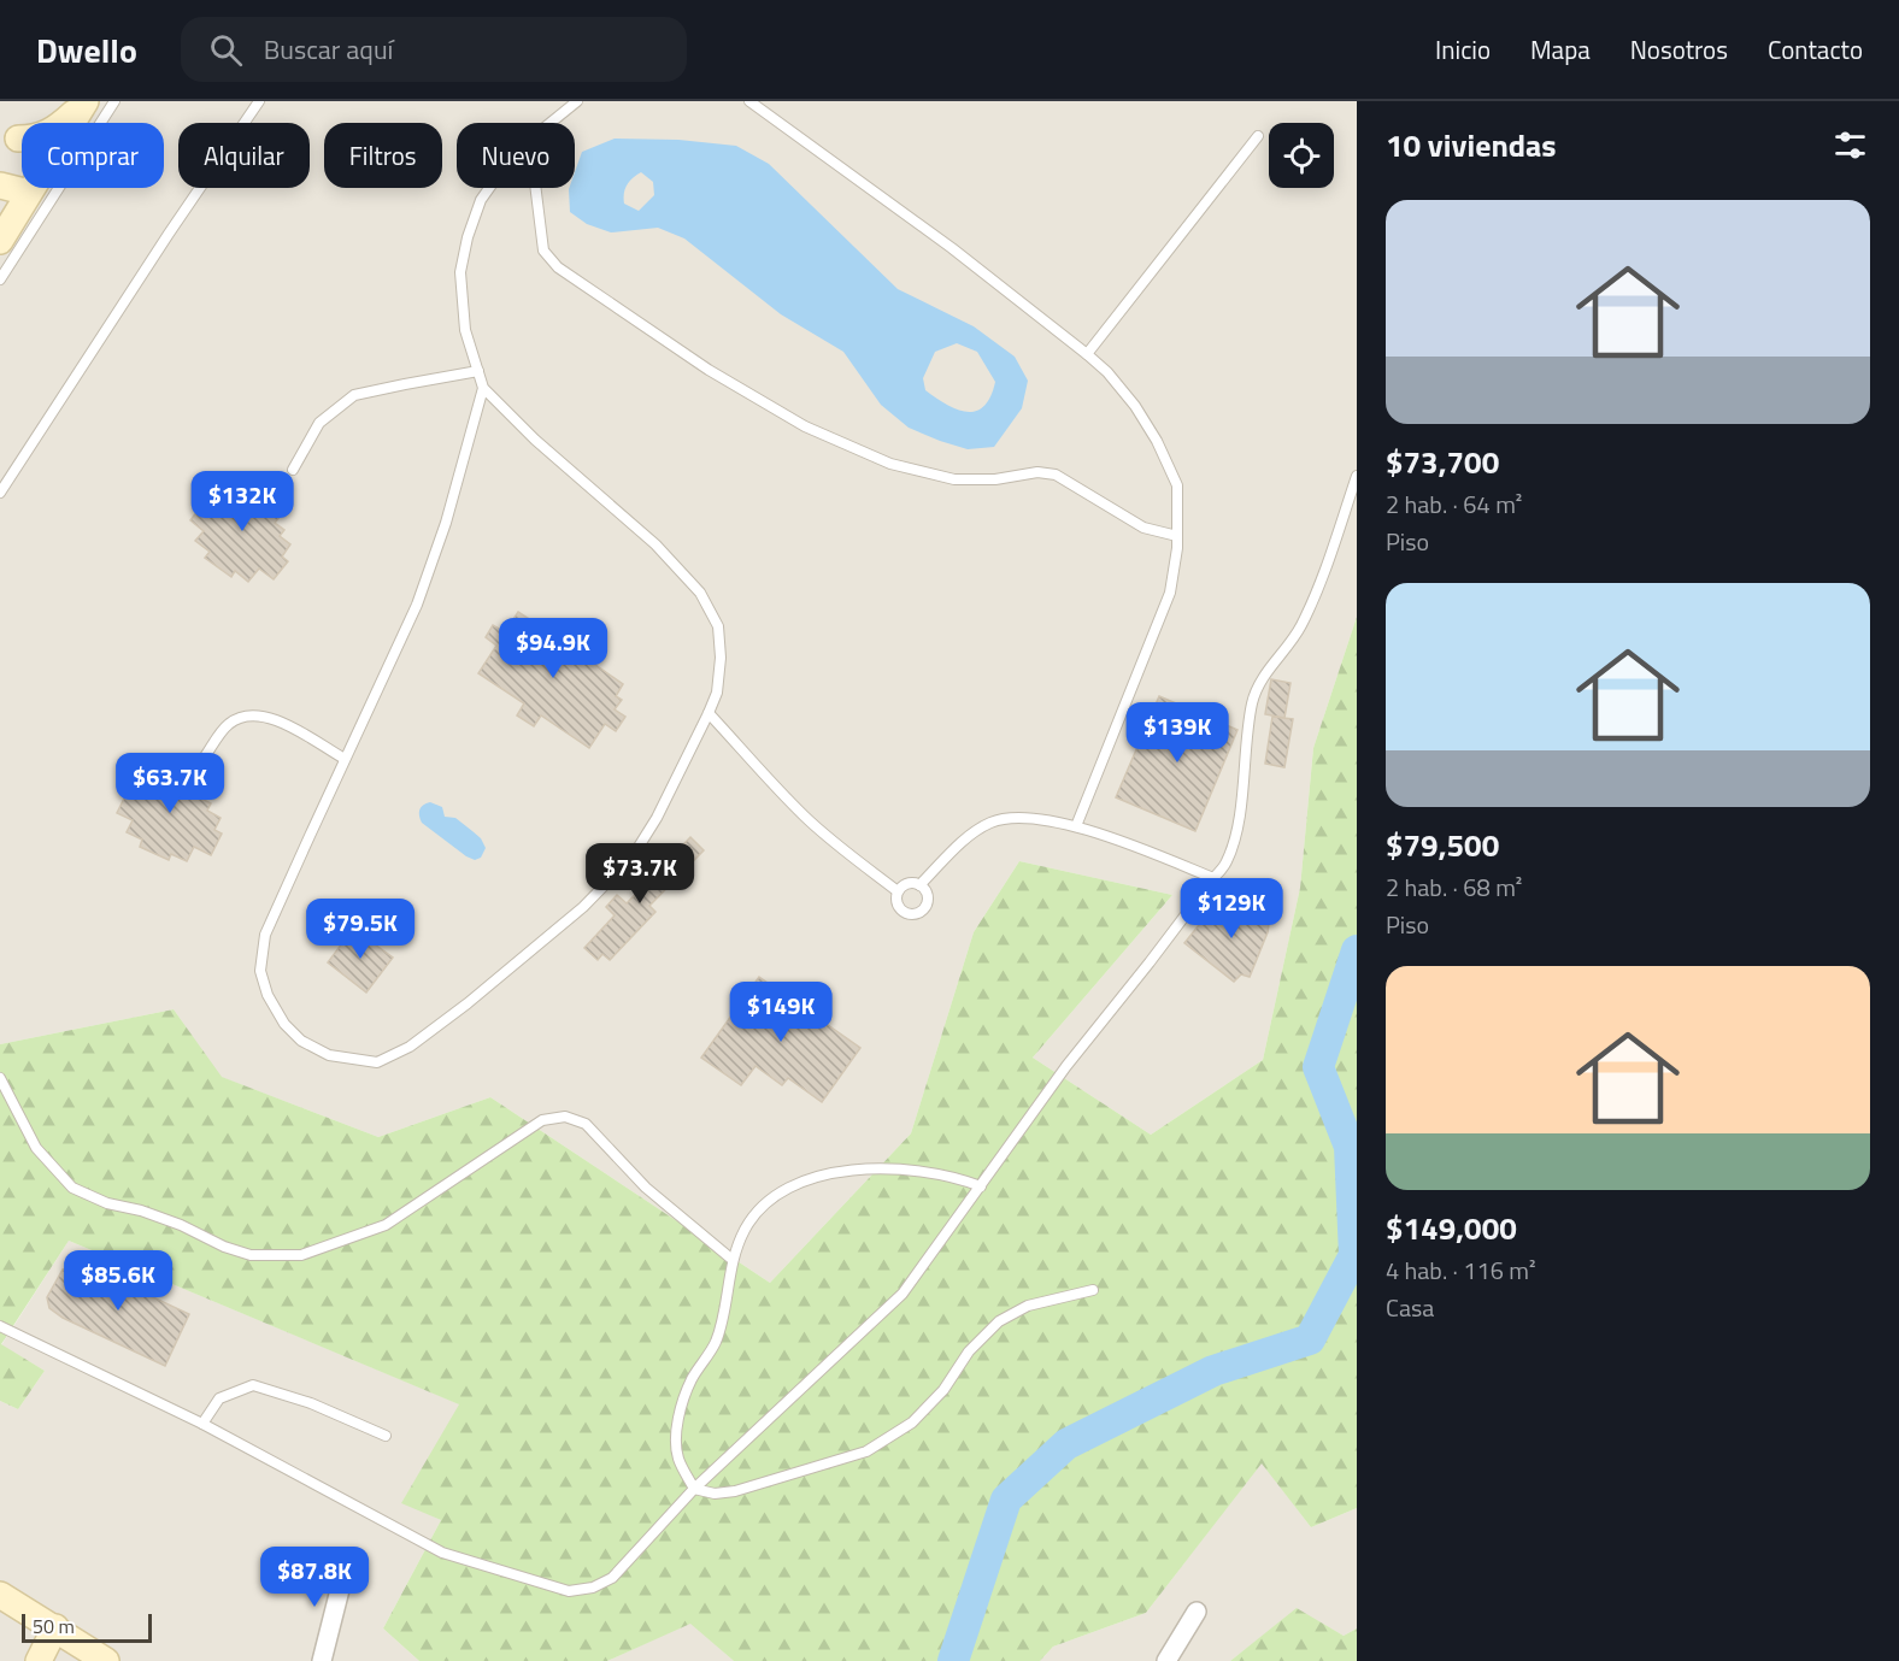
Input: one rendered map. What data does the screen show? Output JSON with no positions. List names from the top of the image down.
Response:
{
  "scale_bar": "50 m",
  "page": {
    "header": "Dwello",
    "search": "Buscar aquí",
    "nav": [
      "Inicio",
      "Mapa",
      "Nosotros",
      "Contacto"
    ],
    "heading": "10 viviendas",
    "chip": [
      "Comprar",
      "Alquilar",
      "Filtros",
      "Nuevo"
    ],
    "list": [
      {
        "name": "$73,700",
        "note": "2 hab. · 64 m² · Piso"
      },
      {
        "name": "$79,500",
        "note": "2 hab. · 68 m² · Piso"
      },
      {
        "name": "$149,000",
        "note": "4 hab. · 116 m² · Casa"
      }
    ],
    "price": [
      "$132K",
      "$94.9K",
      "$139K",
      "$63.7K",
      "$73.7K",
      "$129K",
      "$79.5K",
      "$149K",
      "$85.6K",
      "$87.8K"
    ],
    "scale": "50 m"
  }
}
